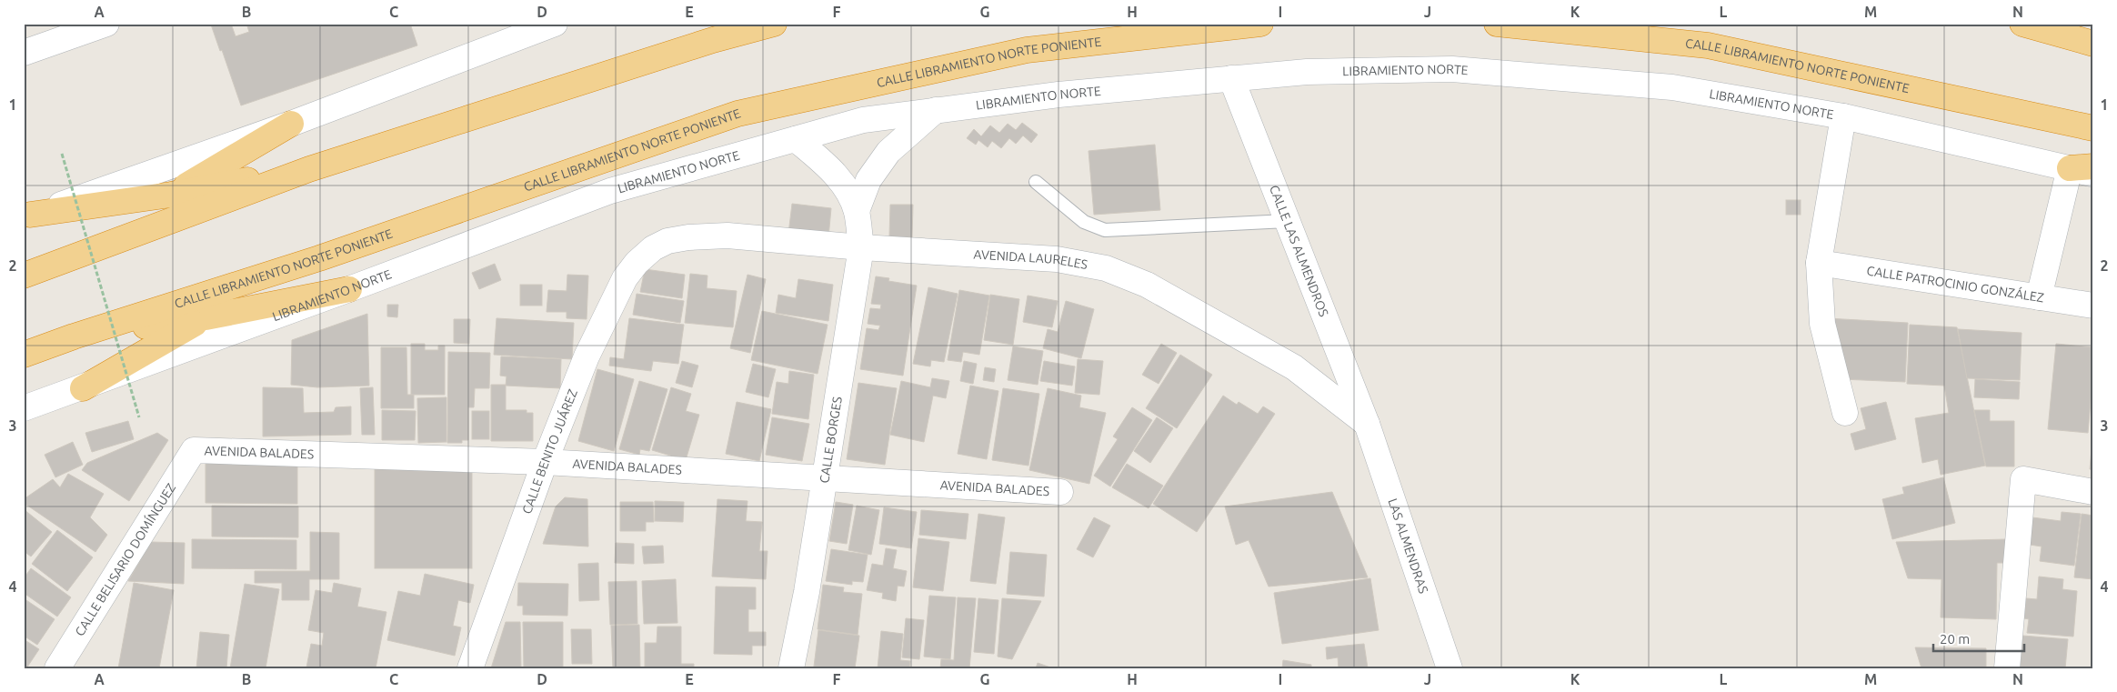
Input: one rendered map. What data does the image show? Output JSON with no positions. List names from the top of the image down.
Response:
{
  "streets": {
    "highway": ["CALLE LIBRAMIENTO NORTE PONIENTE"],
    "street": [
      "LIBRAMIENTO NORTE",
      "CALLE LAS ALMENDROS",
      "AVENIDA LAURELES",
      "CALLE PATROCINIO GONZÁLEZ",
      "CALLE BORGES",
      "AVENIDA BALADES",
      "CALLE BENITO JUÁREZ",
      "LAS ALMENDRAS",
      "CALLE BELISARIO DOMÍNGUEZ"
    ]
  },
  "crossings": [
    ["LIBRAMIENTO NORTE", "CALLE LAS ALMENDROS"],
    ["LIBRAMIENTO NORTE", "CALLE BORGES"],
    ["CALLE LAS ALMENDROS", "AVENIDA LAURELES"],
    ["CALLE LAS ALMENDROS", "LAS ALMENDRAS"],
    ["AVENIDA LAURELES", "CALLE BORGES"],
    ["AVENIDA LAURELES", "CALLE BENITO JUÁREZ"],
    ["AVENIDA LAURELES", "LAS ALMENDRAS"],
    ["CALLE BORGES", "AVENIDA BALADES"],
    ["AVENIDA BALADES", "CALLE BENITO JUÁREZ"],
    ["AVENIDA BALADES", "CALLE BELISARIO DOMÍNGUEZ"]
  ],
  "scale_bar": "20 m",
  "grid": {
    "columns": [
      "A",
      "B",
      "C",
      "D",
      "E",
      "F",
      "G",
      "H",
      "I",
      "J",
      "K",
      "L",
      "M",
      "N"
    ],
    "rows": [
      "1",
      "2",
      "3",
      "4"
    ]
  }
}
